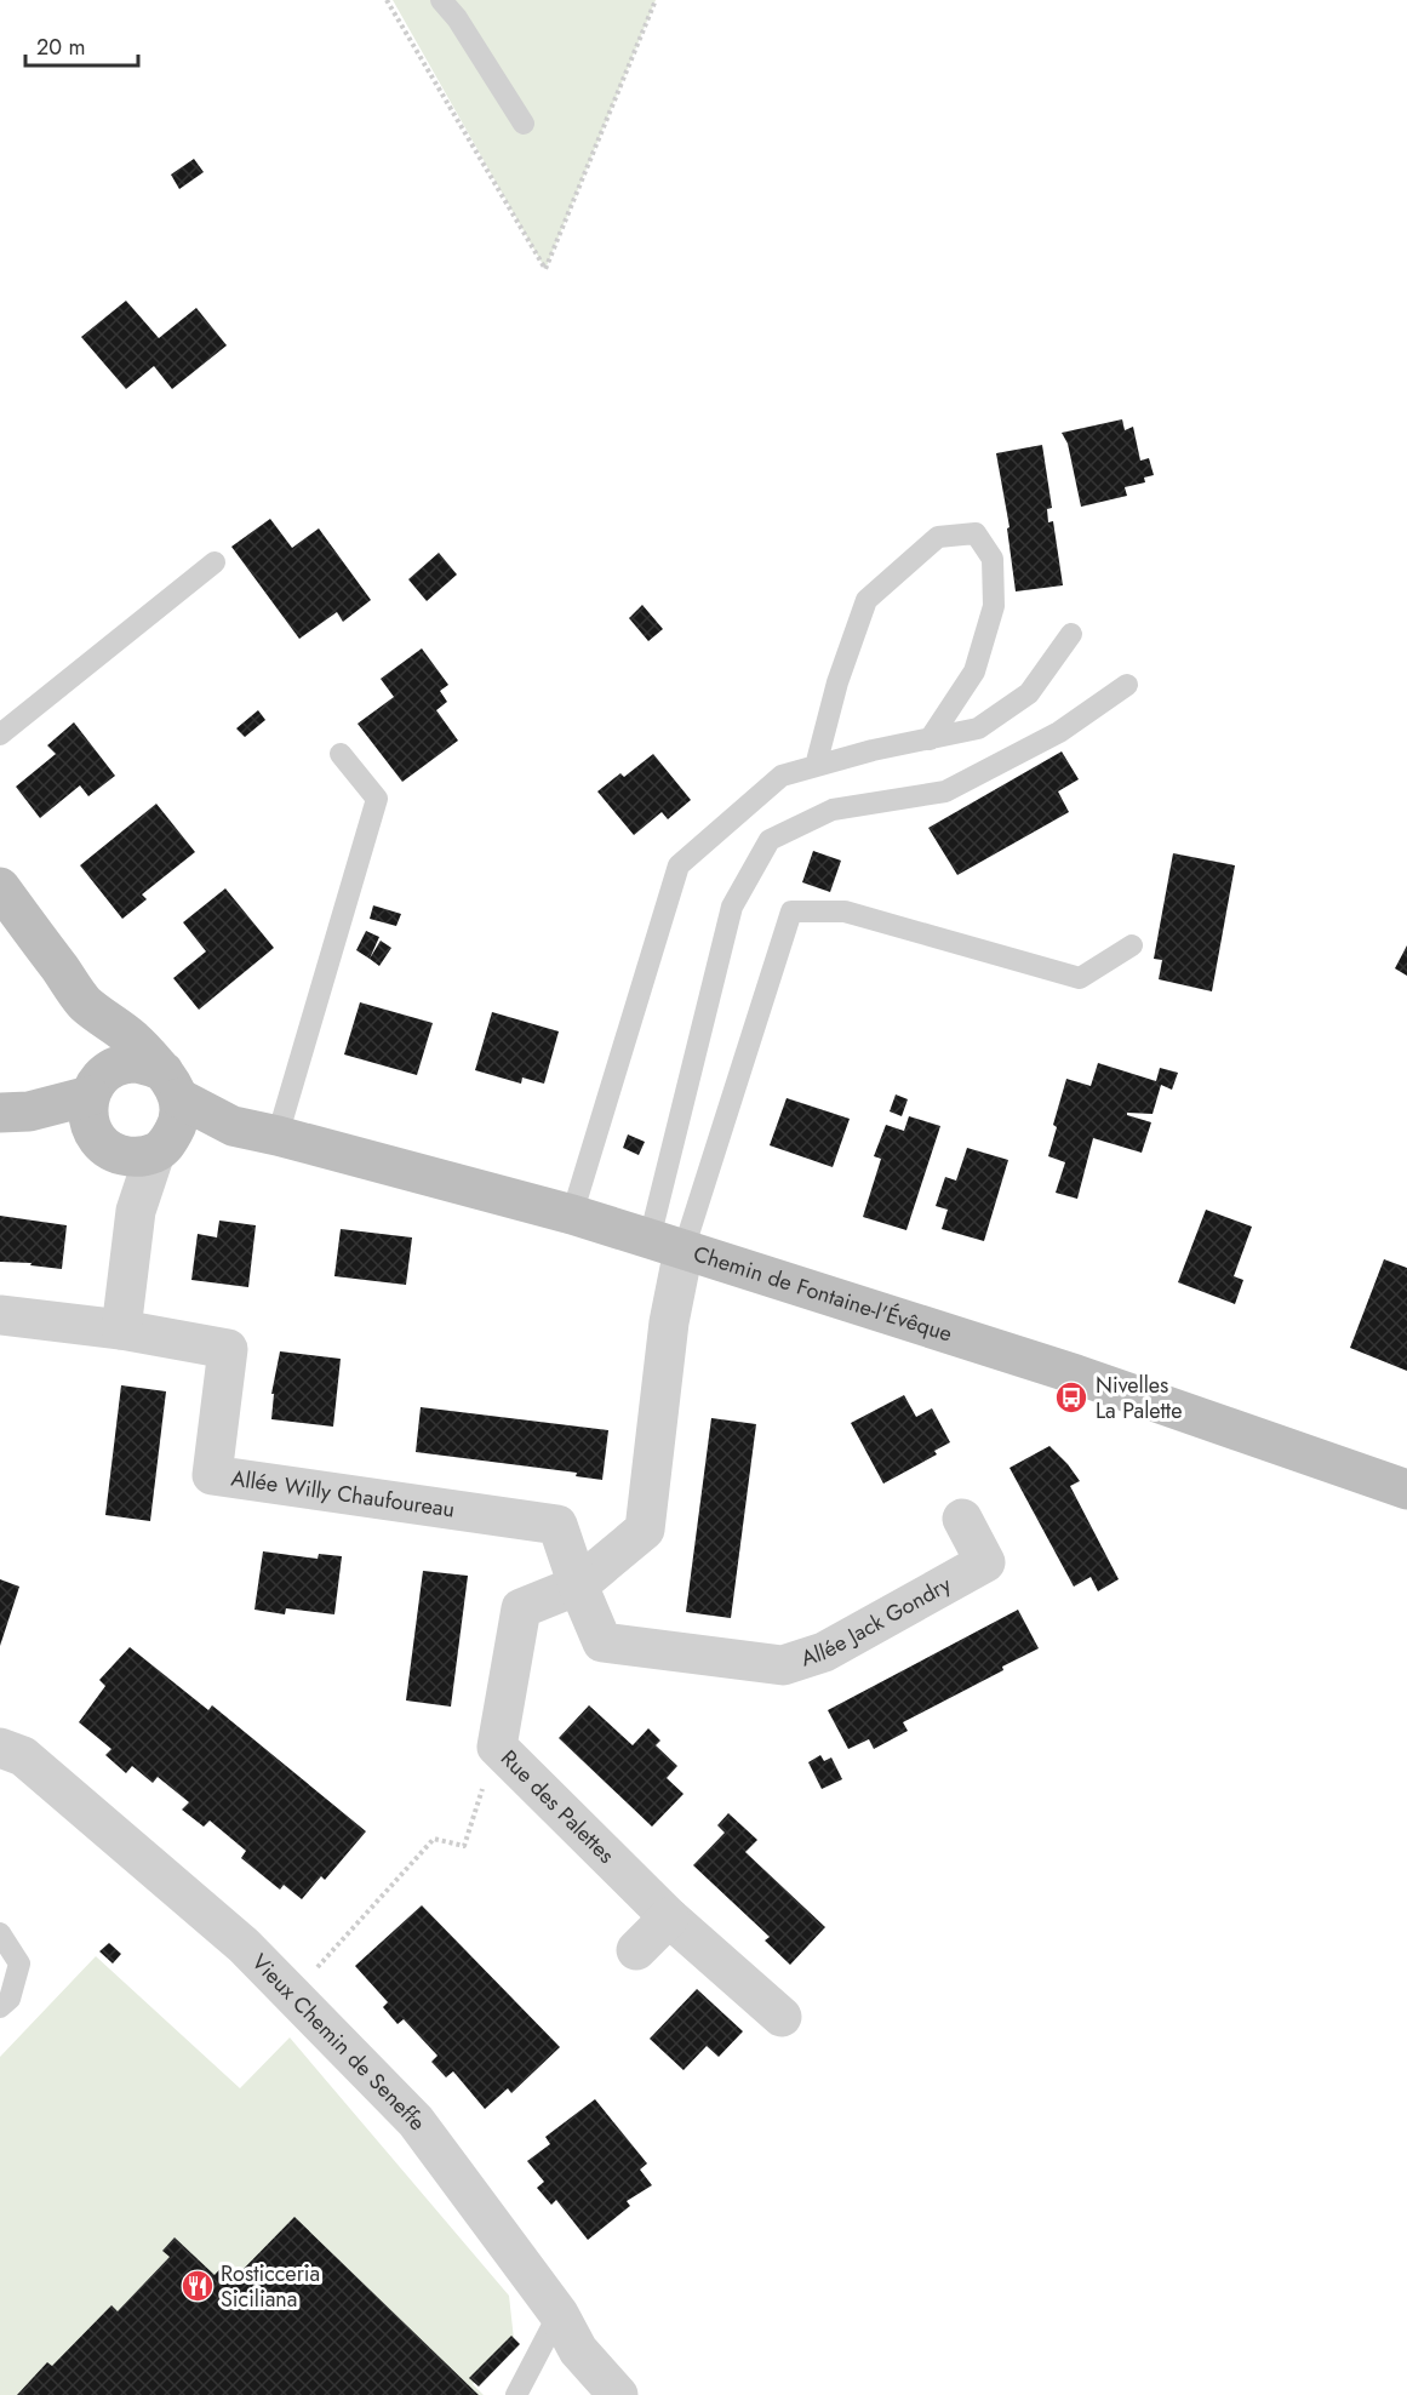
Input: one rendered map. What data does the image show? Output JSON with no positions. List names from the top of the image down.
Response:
{
  "streets": {
    "street": [
      "Chemin de Fontaine-l'Évêque",
      "Allée Willy Chaufoureau",
      "Allée Jack Gondry",
      "Rue des Palettes",
      "Vieux Chemin de Seneffe"
    ]
  },
  "crossings": [
    ["Chemin de Fontaine-l'Évêque", "Rue des Palettes"],
    ["Allée Willy Chaufoureau", "Allée Jack Gondry"],
    ["Allée Willy Chaufoureau", "Rue des Palettes"],
    ["Allée Jack Gondry", "Rue des Palettes"]
  ],
  "places": {
    "bus stop": ["Nivelles La Palette"],
    "restaurant": ["Rosticceria Siciliana"]
  },
  "scale_bar": "20 m"
}
